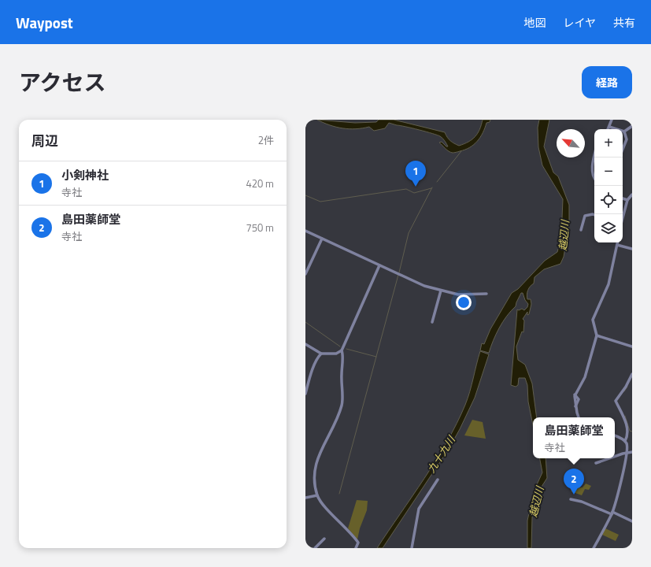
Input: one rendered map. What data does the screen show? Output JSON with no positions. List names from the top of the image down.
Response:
{
  "water": ["越辺川", "九十九川"],
  "north": "top left",
  "page": {
    "header": "Waypost",
    "nav": ["地図", "レイヤ", "共有"],
    "title": "アクセス",
    "buttons": "経路",
    "heading": ["周辺", "2件"],
    "map_buttons": ["+", "−"],
    "list": [
      {
        "mark": "1",
        "name": "小剣神社",
        "note": "寺社",
        "value": "420 m"
      },
      {
        "mark": "2",
        "name": "島田薬師堂",
        "note": "寺社",
        "value": "750 m"
      }
    ],
    "pins": ["1", "2"],
    "popup": ["島田薬師堂", "寺社"]
  }
}
